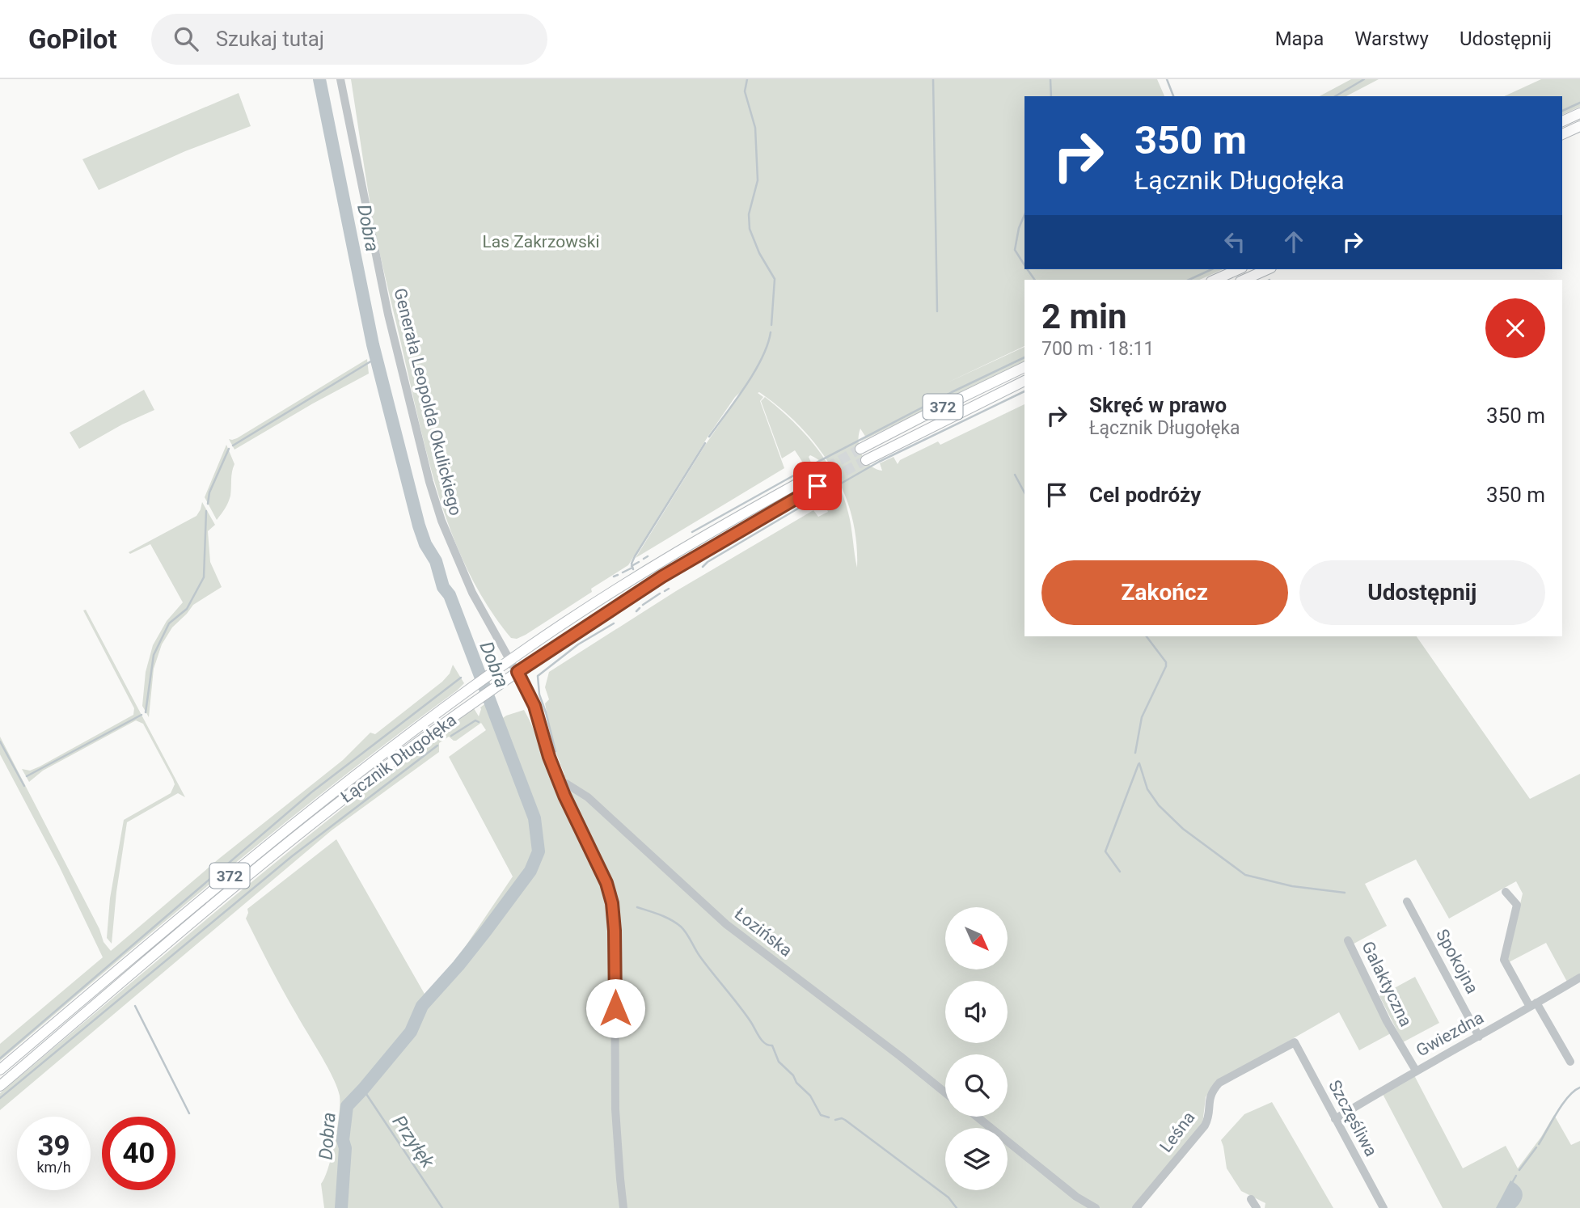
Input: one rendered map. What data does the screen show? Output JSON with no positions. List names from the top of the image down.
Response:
{
  "streets": {
    "main road": ["372", "Łącznik Długołęka"],
    "street": [
      "Generała Leopolda Okulickiego",
      "Łozińska",
      "Spokojna",
      "Galaktyczna",
      "Gwiezdna",
      "Szczęśliwa",
      "Leśna"
    ]
  },
  "crossings": [
    ["Generała Leopolda Okulickiego", "Łącznik Długołęka"],
    ["Generała Leopolda Okulickiego", "Łozińska"],
    ["Spokojna", "Gwiezdna"],
    ["Galaktyczna", "Gwiezdna"],
    ["Gwiezdna", "Szczęśliwa"],
    ["Szczęśliwa", "Leśna"]
  ],
  "water": ["Dobra", "Przyłęk"],
  "parks": ["Las Zakrzowski"],
  "north": "bottom right",
  "page": {
    "header": "GoPilot",
    "search": "Szukaj tutaj",
    "nav": ["Mapa", "Warstwy", "Udostępnij"],
    "turn": ["350 m", "Łącznik Długołęka"],
    "heading": ["2 min", "700 m · 18:11"],
    "list": [
      {
        "name": "Skręć w prawo",
        "note": "Łącznik Długołęka",
        "value": "350 m"
      },
      {
        "name": "Cel podróży",
        "value": "350 m"
      }
    ],
    "buttons": ["Zakończ", "Udostępnij"],
    "speed": "39 km/h",
    "limit": "40"
  }
}
